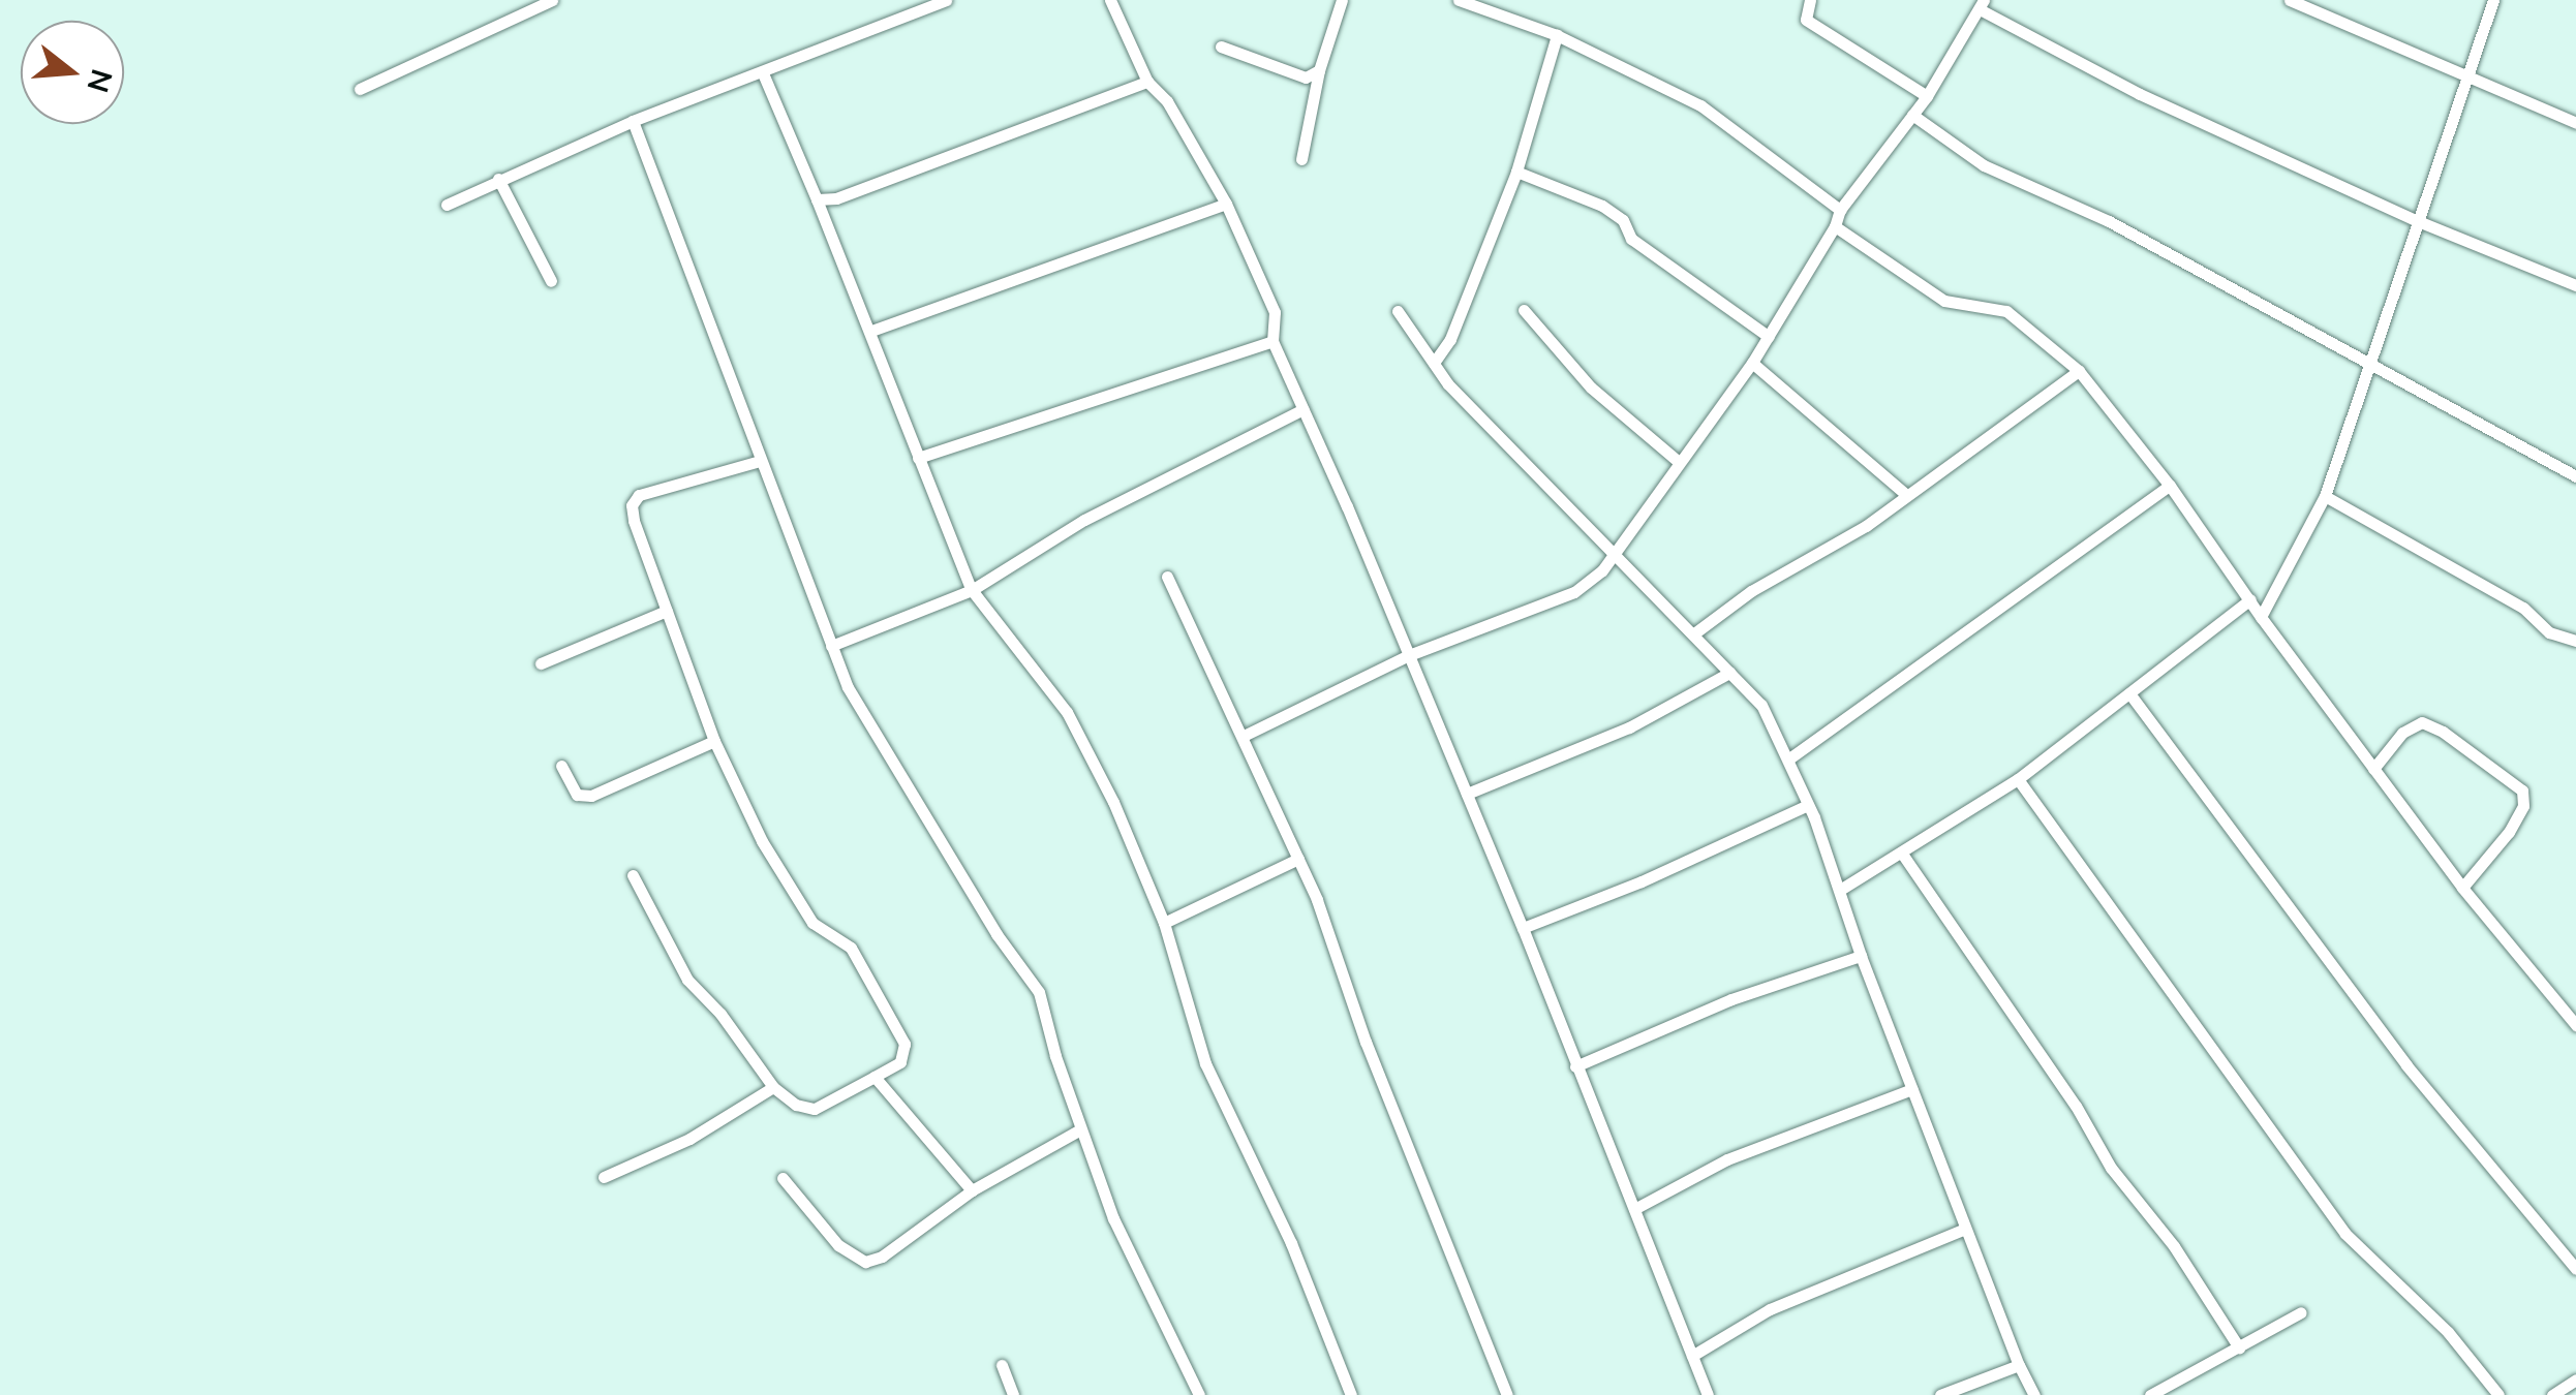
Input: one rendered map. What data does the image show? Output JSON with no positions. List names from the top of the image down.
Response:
{
  "north": "right"
}
